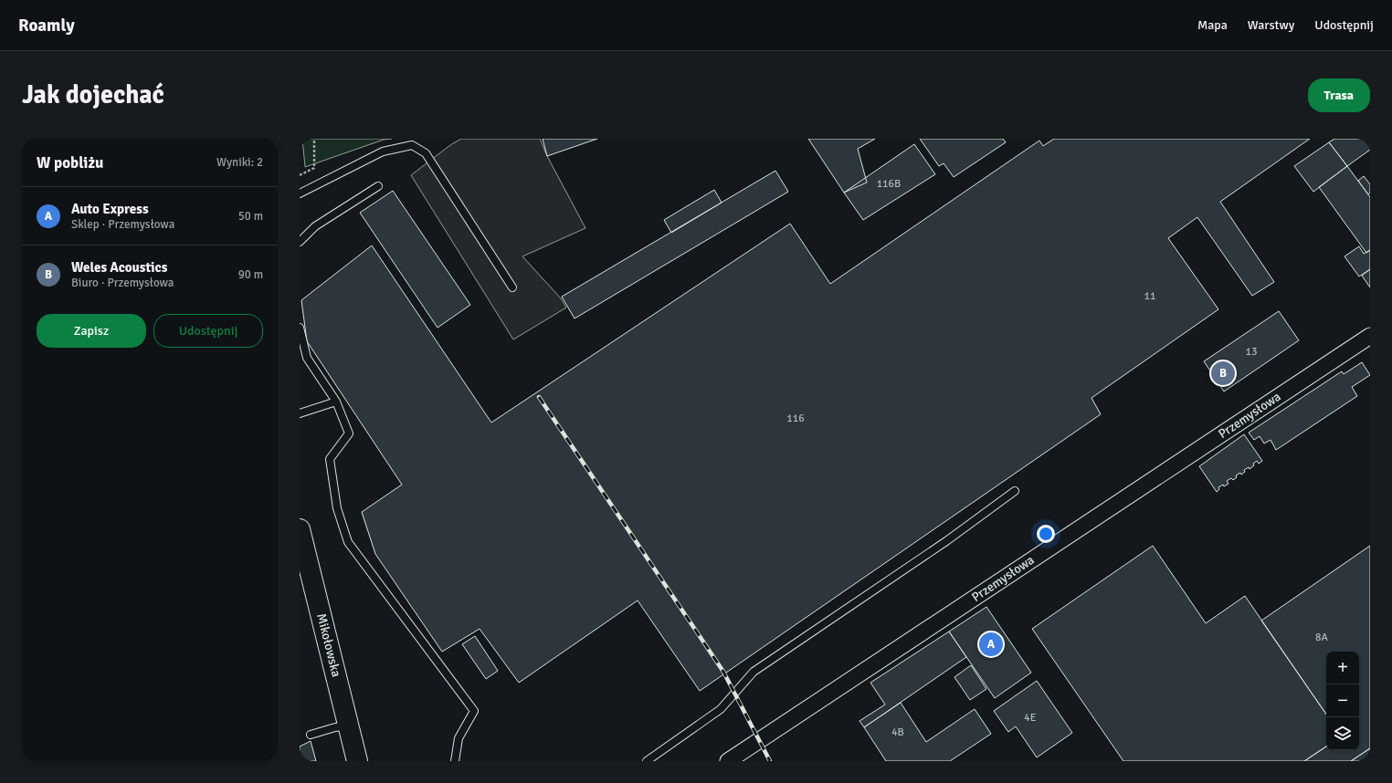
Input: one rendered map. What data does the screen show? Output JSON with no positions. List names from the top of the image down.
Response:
{
  "streets": {
    "main road": ["Mikołowska"],
    "street": ["Przemysłowa"]
  },
  "house_numbers": [
    "116B",
    "11",
    "13",
    "116",
    "8A",
    "4E",
    "4B"
  ],
  "page": {
    "header": "Roamly",
    "nav": ["Mapa", "Warstwy", "Udostępnij"],
    "buttons": [
      "Trasa",
      ["Zapisz", "Udostępnij"]
    ],
    "title": "Jak dojechać",
    "heading": ["W pobliżu", "Wyniki: 2"],
    "list": [
      {
        "mark": "A",
        "name": "Auto Express",
        "note": "Sklep · Przemysłowa",
        "value": "50 m"
      },
      {
        "mark": "B",
        "name": "Weles Acoustics",
        "note": "Biuro · Przemysłowa",
        "value": "90 m"
      }
    ],
    "pins": ["B", "A"],
    "map_buttons": ["+", "−"]
  }
}
